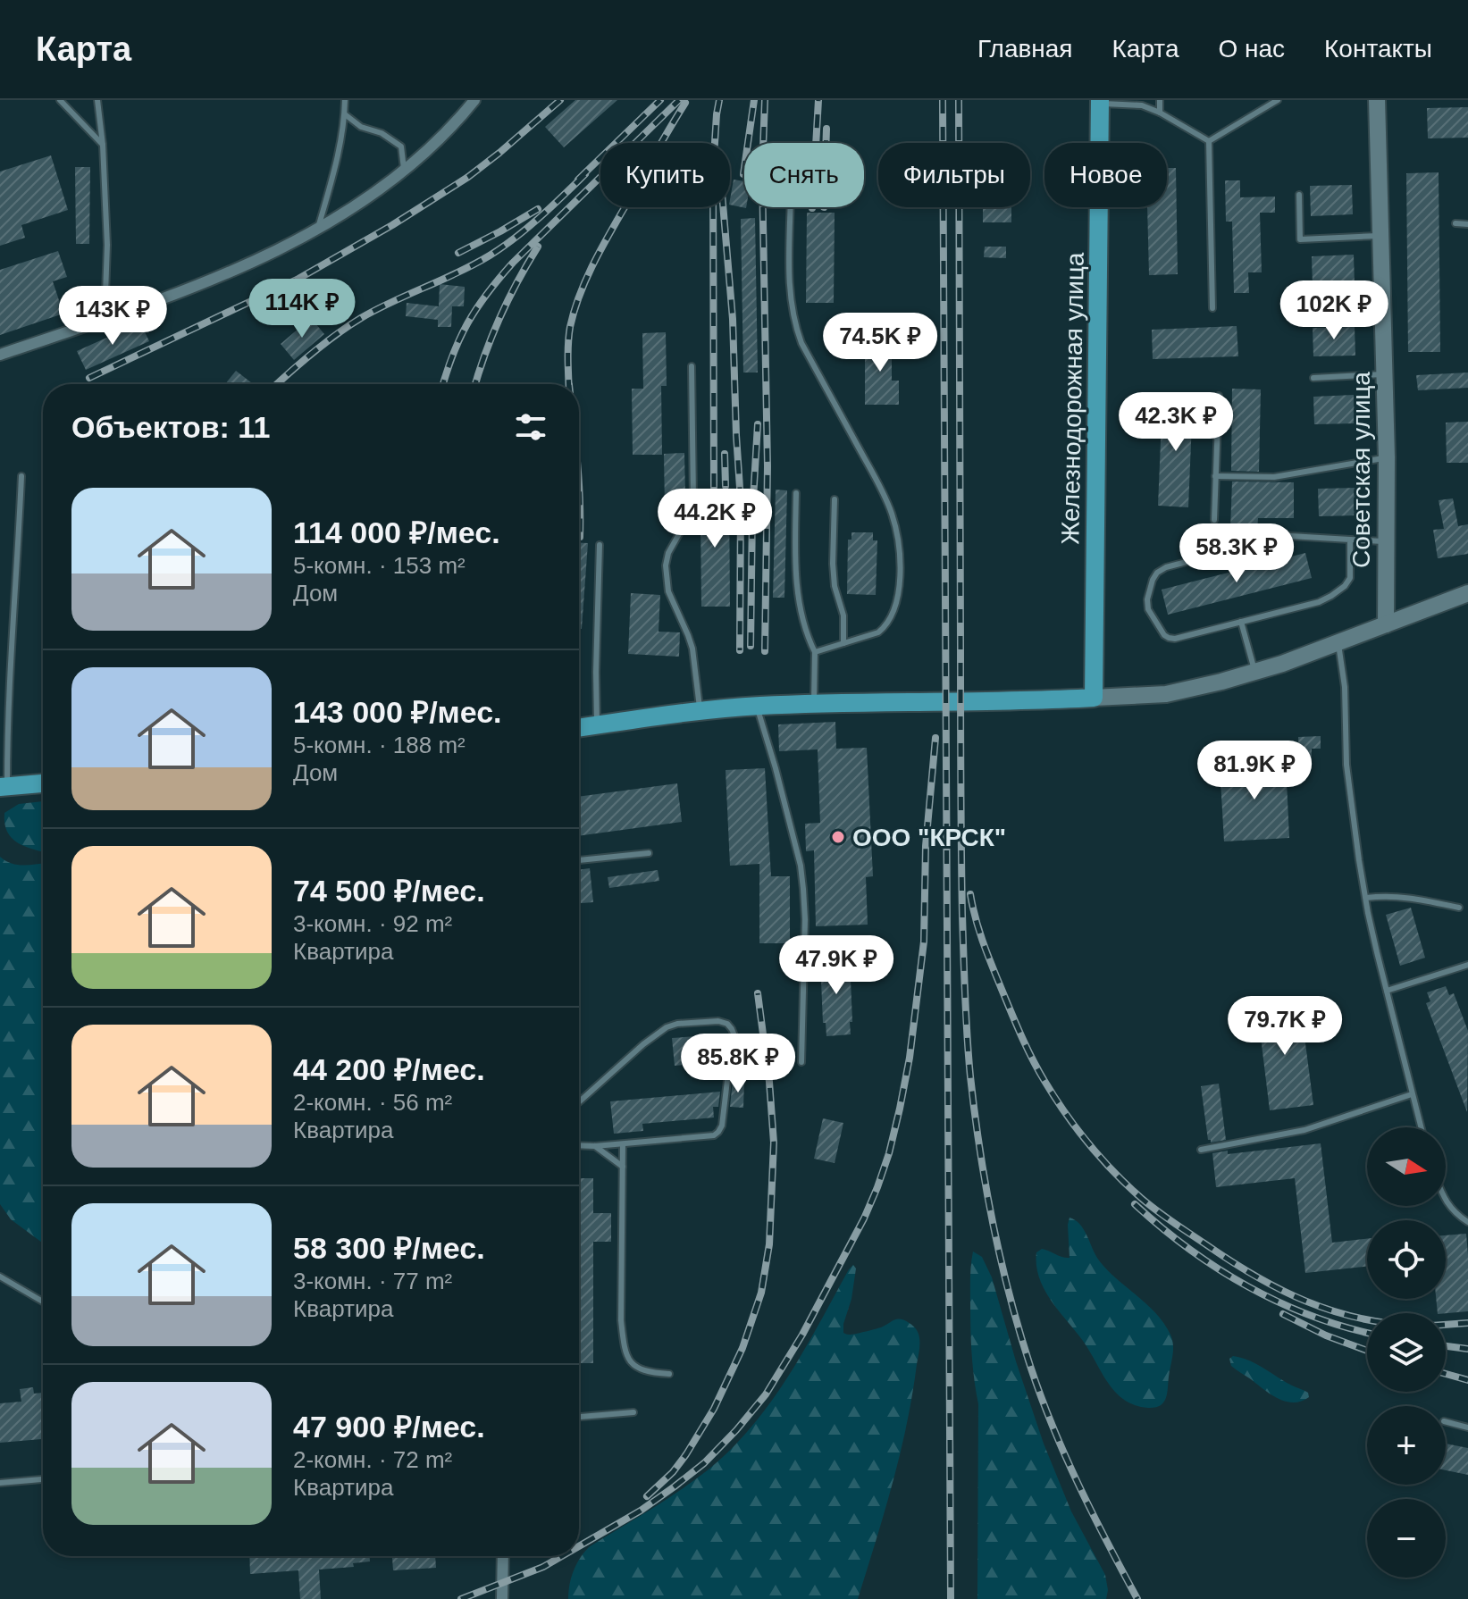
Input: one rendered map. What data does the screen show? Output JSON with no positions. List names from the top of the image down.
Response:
{
  "streets": {
    "main road": ["Железнодорожная улица"],
    "street": ["Советская улица"]
  },
  "places": ["ООО \"КРСК\""],
  "north": "right",
  "page": {
    "header": "Карта",
    "nav": [
      "Главная",
      "Карта",
      "О нас",
      "Контакты"
    ],
    "chip": [
      "Купить",
      "Снять",
      "Фильтры",
      "Новое"
    ],
    "price": [
      "114K ₽",
      "102K ₽",
      "143K ₽",
      "74.5K ₽",
      "42.3K ₽",
      "44.2K ₽",
      "58.3K ₽",
      "81.9K ₽",
      "47.9K ₽",
      "79.7K ₽",
      "85.8K ₽"
    ],
    "heading": "Объектов: 11",
    "list": [
      {
        "name": "114 000 ₽/мес.",
        "note": "5-комн. · 153 m² · Дом"
      },
      {
        "name": "143 000 ₽/мес.",
        "note": "5-комн. · 188 m² · Дом"
      },
      {
        "name": "74 500 ₽/мес.",
        "note": "3-комн. · 92 m² · Квартира"
      },
      {
        "name": "44 200 ₽/мес.",
        "note": "2-комн. · 56 m² · Квартира"
      },
      {
        "name": "58 300 ₽/мес.",
        "note": "3-комн. · 77 m² · Квартира"
      },
      {
        "name": "47 900 ₽/мес.",
        "note": "2-комн. · 72 m² · Квартира"
      }
    ],
    "map_buttons": ["+", "−"]
  }
}
